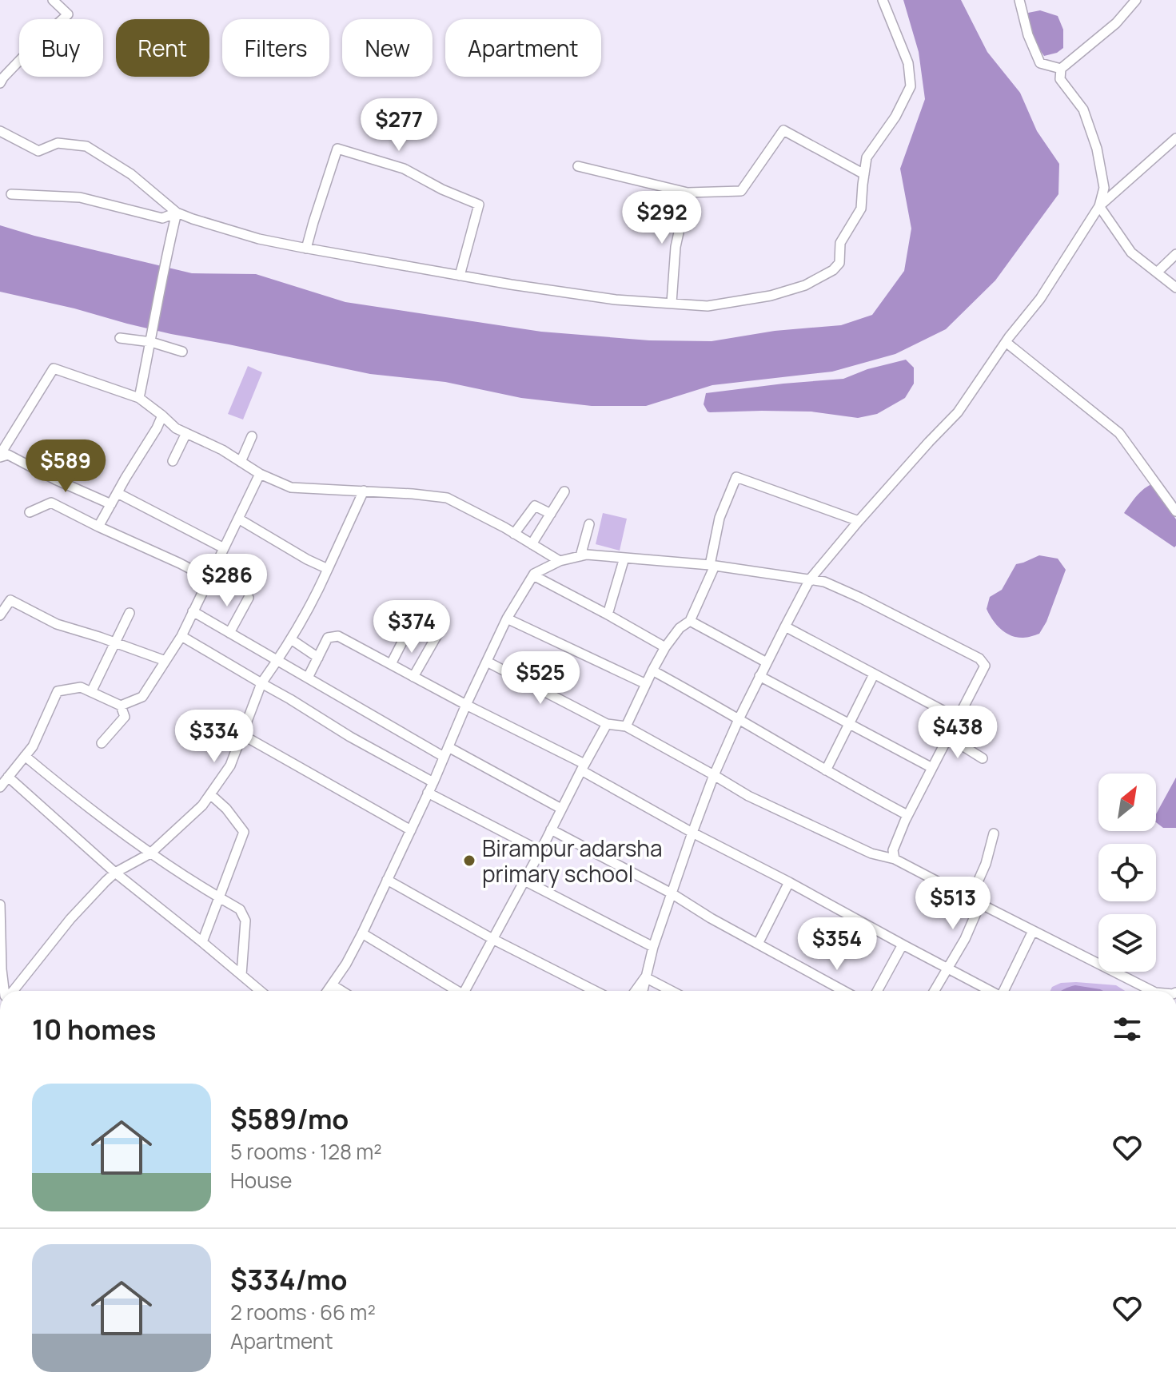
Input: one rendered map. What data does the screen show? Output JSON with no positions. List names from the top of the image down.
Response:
{
  "places": ["Birampur adarsha primary school"],
  "north": "top right",
  "page": {
    "chip": [
      "Buy",
      "Rent",
      "Filters",
      "New",
      "Apartment"
    ],
    "price": [
      "$277",
      "$292",
      "$589",
      "$286",
      "$374",
      "$525",
      "$438",
      "$334",
      "$513",
      "$354"
    ],
    "heading": "10 homes",
    "list": [
      {
        "name": "$589/mo",
        "note": "5 rooms · 128 m² · House"
      },
      {
        "name": "$334/mo",
        "note": "2 rooms · 66 m² · Apartment"
      }
    ]
  }
}
